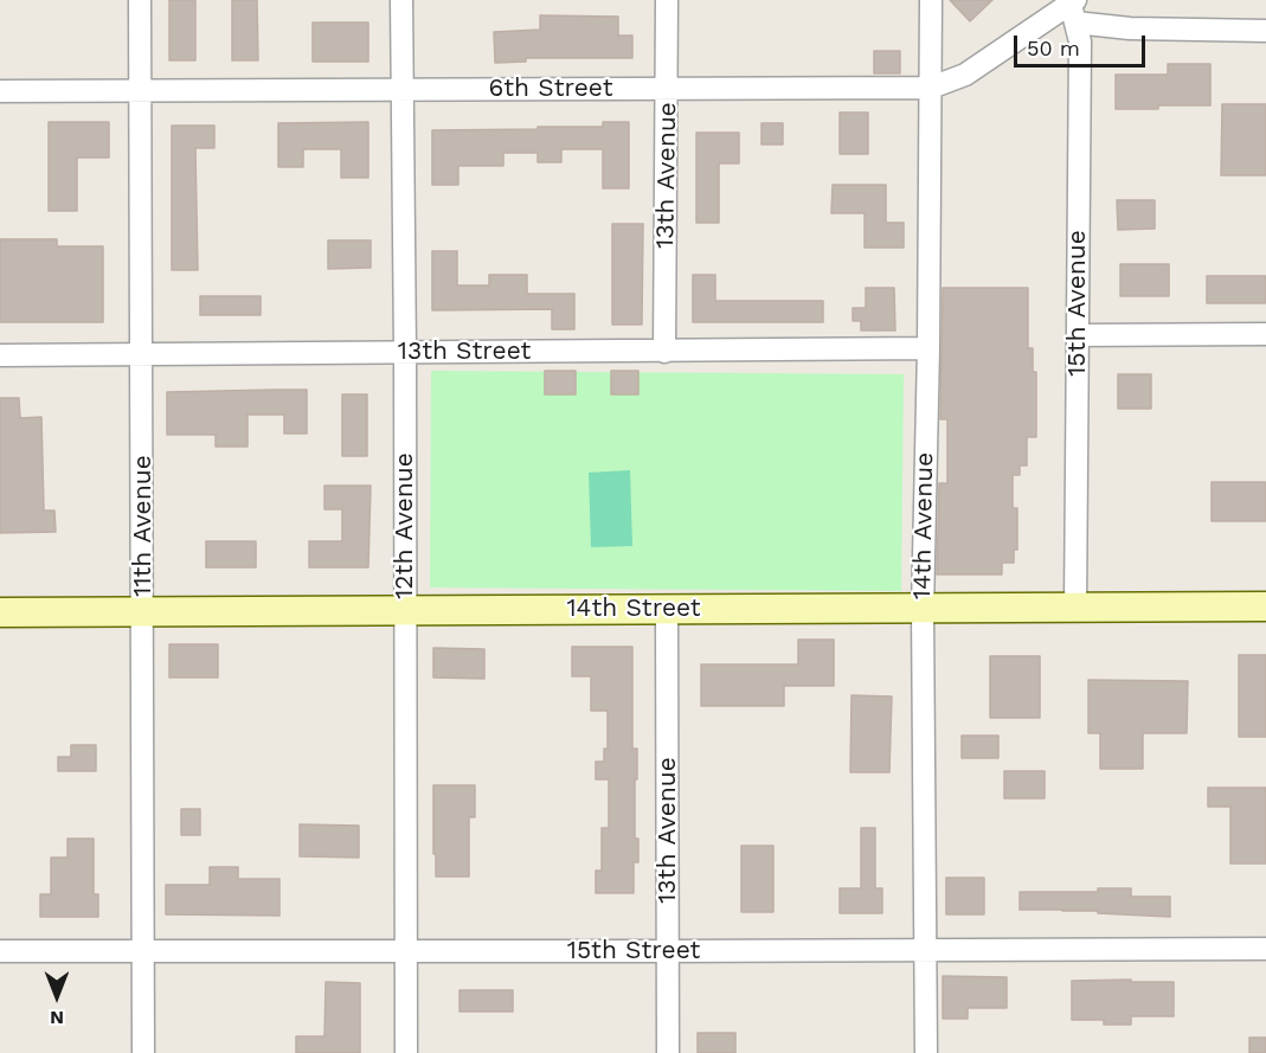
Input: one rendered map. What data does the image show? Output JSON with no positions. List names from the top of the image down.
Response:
{
  "streets": {
    "main road": ["14th Street"],
    "street": [
      "6th Street",
      "13th Avenue",
      "15th Avenue",
      "13th Street",
      "11th Avenue",
      "12th Avenue",
      "14th Avenue",
      "15th Street"
    ]
  },
  "crossings": [
    ["6th Street", "13th Avenue"],
    ["6th Street", "15th Avenue"],
    ["6th Street", "11th Avenue"],
    ["6th Street", "12th Avenue"],
    ["6th Street", "14th Avenue"],
    ["13th Avenue", "13th Street"],
    ["13th Avenue", "14th Street"],
    ["13th Avenue", "15th Street"],
    ["15th Avenue", "14th Street"],
    ["13th Street", "11th Avenue"],
    ["13th Street", "12th Avenue"],
    ["13th Street", "14th Avenue"],
    ["11th Avenue", "14th Street"],
    ["11th Avenue", "15th Street"],
    ["12th Avenue", "14th Street"],
    ["12th Avenue", "15th Street"],
    ["14th Avenue", "14th Street"],
    ["14th Avenue", "15th Street"]
  ],
  "scale_bar": "50 m",
  "north": "bottom"
}
